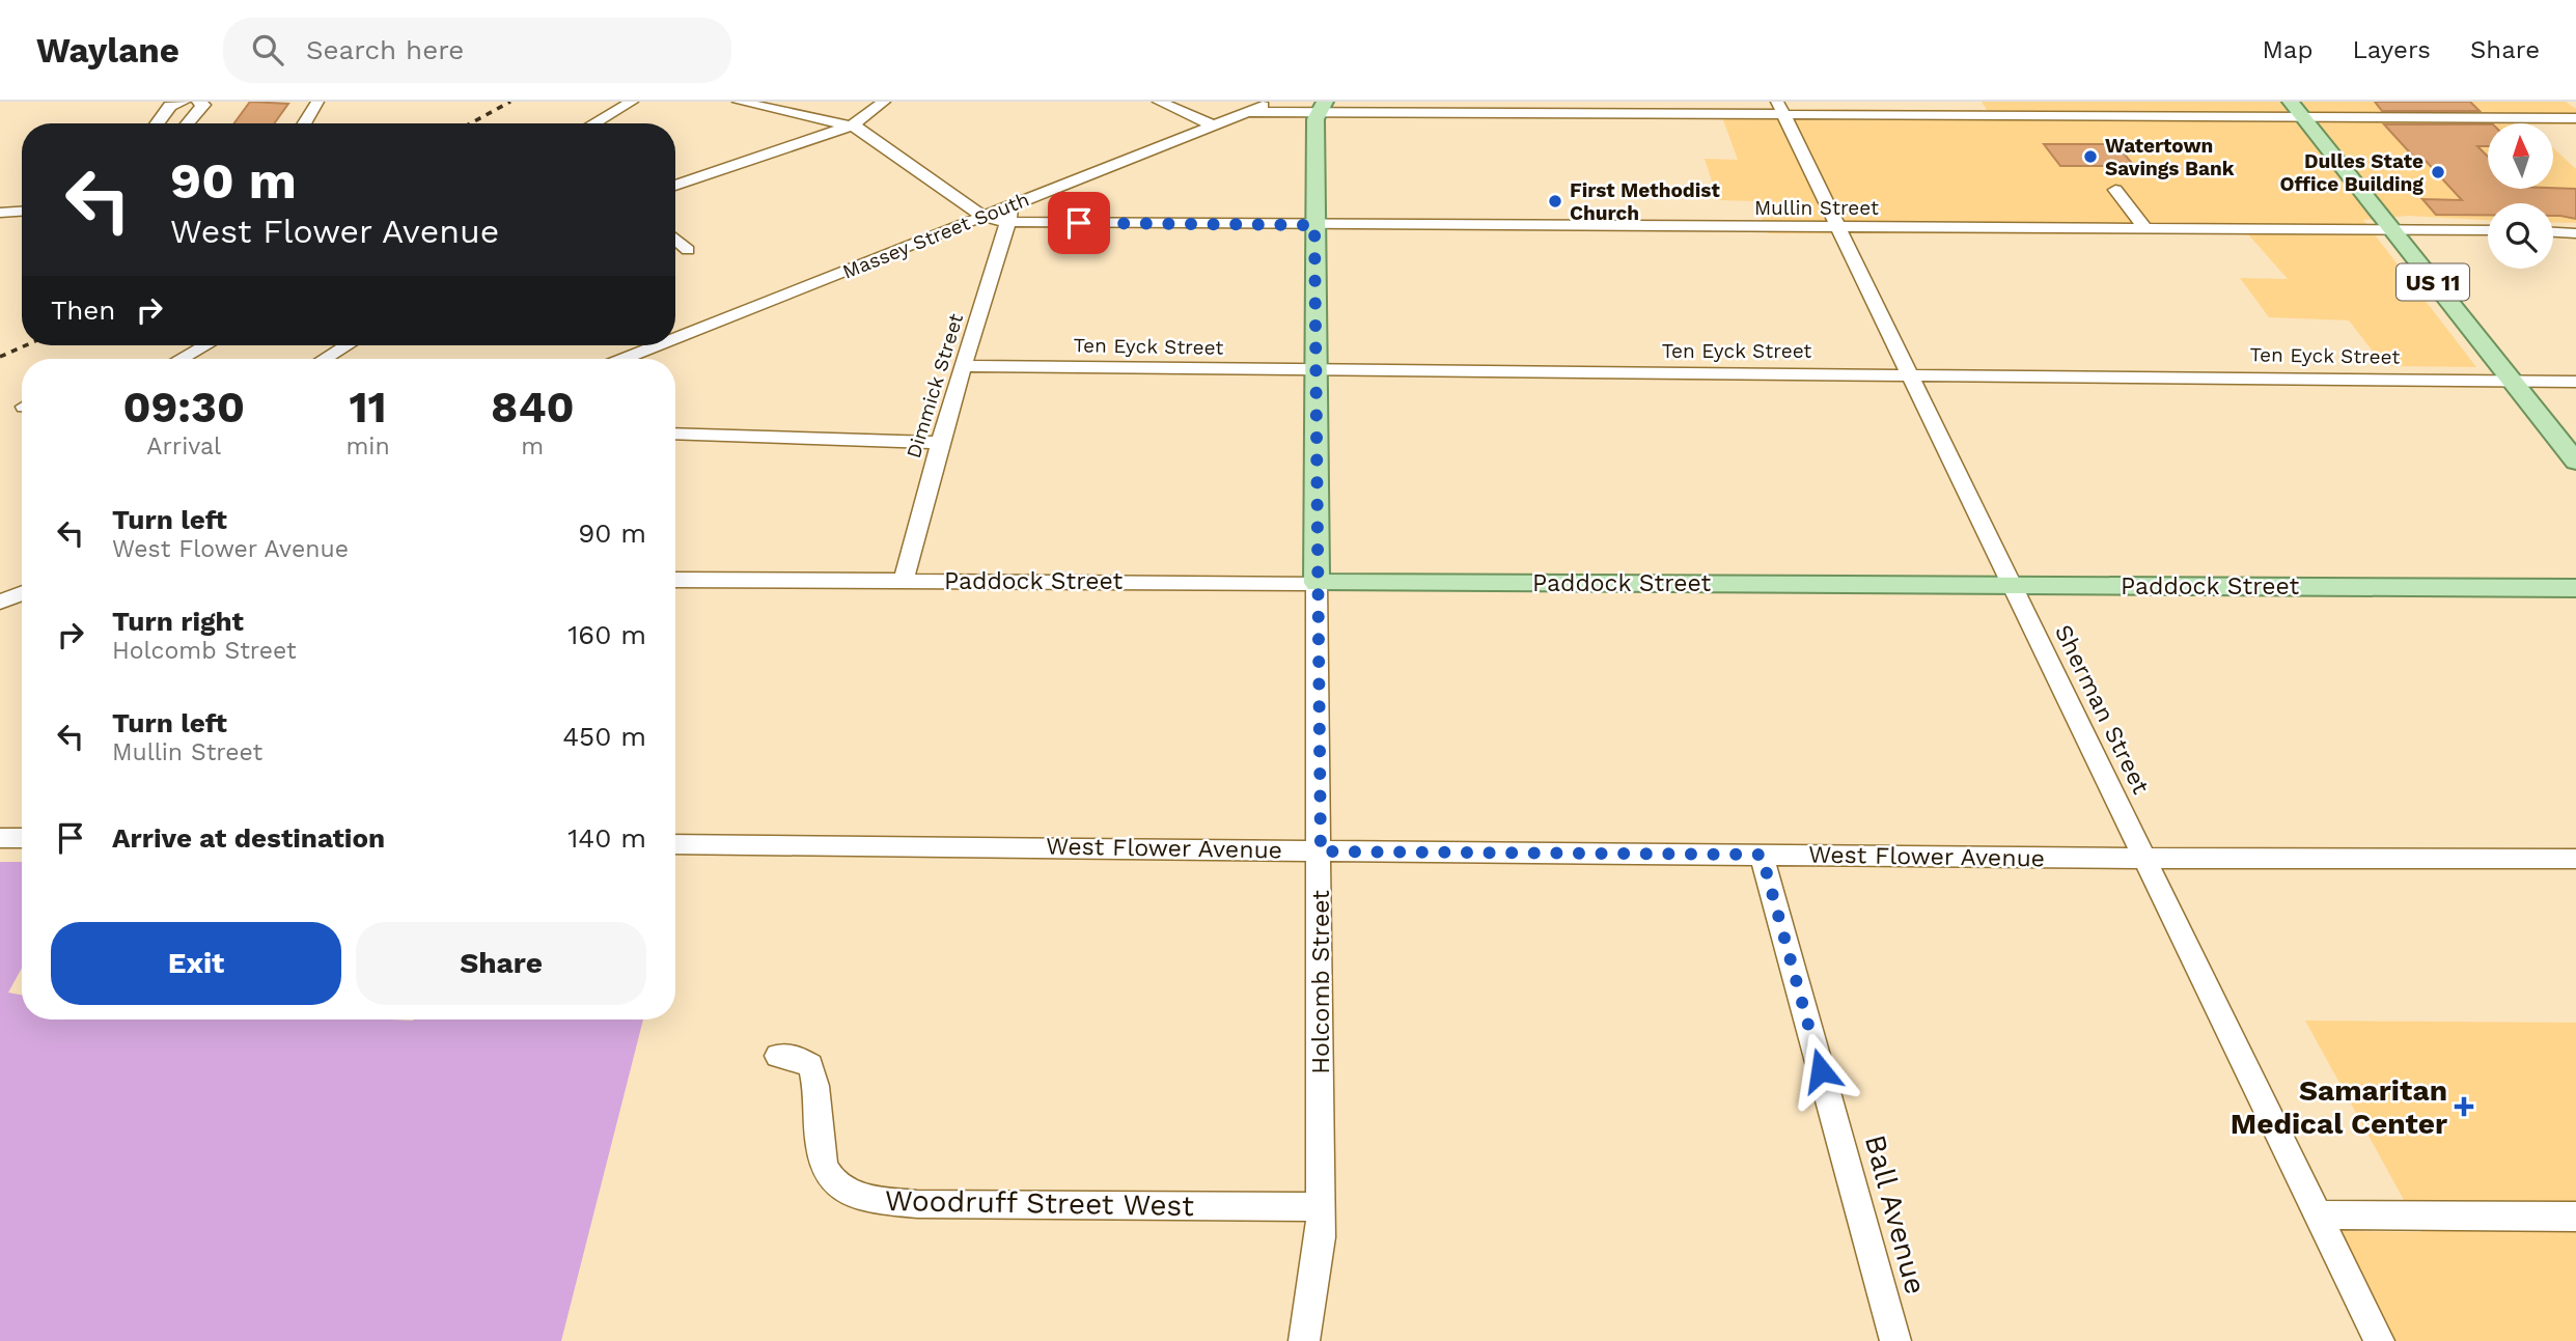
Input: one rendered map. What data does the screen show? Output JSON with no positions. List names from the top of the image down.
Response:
{
  "streets": {
    "main road": ["US 11", "Paddock Street", "Holcomb Street"],
    "street": [
      "Mullin Street",
      "Massey Street South",
      "Ten Eyck Street",
      "Dimmick Street",
      "Sherman Street",
      "West Flower Avenue",
      "Woodruff Street West",
      "Ball Avenue"
    ]
  },
  "crossings": [
    ["Mullin Street", "Massey Street South"],
    ["Mullin Street", "US 11"],
    ["Mullin Street", "Dimmick Street"],
    ["Mullin Street", "Sherman Street"],
    ["Mullin Street", "Holcomb Street"],
    ["Massey Street South", "Dimmick Street"],
    ["US 11", "Ten Eyck Street"],
    ["Ten Eyck Street", "Dimmick Street"],
    ["Ten Eyck Street", "Sherman Street"],
    ["Ten Eyck Street", "Holcomb Street"],
    ["Dimmick Street", "Paddock Street"],
    ["Paddock Street", "Sherman Street"],
    ["Paddock Street", "Holcomb Street"],
    ["Sherman Street", "West Flower Avenue"],
    ["West Flower Avenue", "Holcomb Street"],
    ["West Flower Avenue", "Ball Avenue"],
    ["Holcomb Street", "Woodruff Street West"]
  ],
  "places": {
    "other": ["Watertown Savings Bank", "Dulles State Office Building", "First Methodist Church"],
    "health": ["Samaritan Medical Center"]
  },
  "north": "top",
  "page": {
    "header": "Waylane",
    "search": "Search here",
    "nav": ["Map", "Layers", "Share"],
    "turn": ["90 m", "West Flower Avenue"],
    "then": "Then",
    "eta": [
      "09:30",
      "Arrival",
      "11",
      "min",
      "840",
      "m"
    ],
    "list": [
      {
        "name": "Turn left",
        "note": "West Flower Avenue",
        "value": "90 m"
      },
      {
        "name": "Turn right",
        "note": "Holcomb Street",
        "value": "160 m"
      },
      {
        "name": "Turn left",
        "note": "Mullin Street",
        "value": "450 m"
      },
      {
        "name": "Arrive at destination",
        "value": "140 m"
      }
    ],
    "buttons": ["Exit", "Share"]
  }
}
